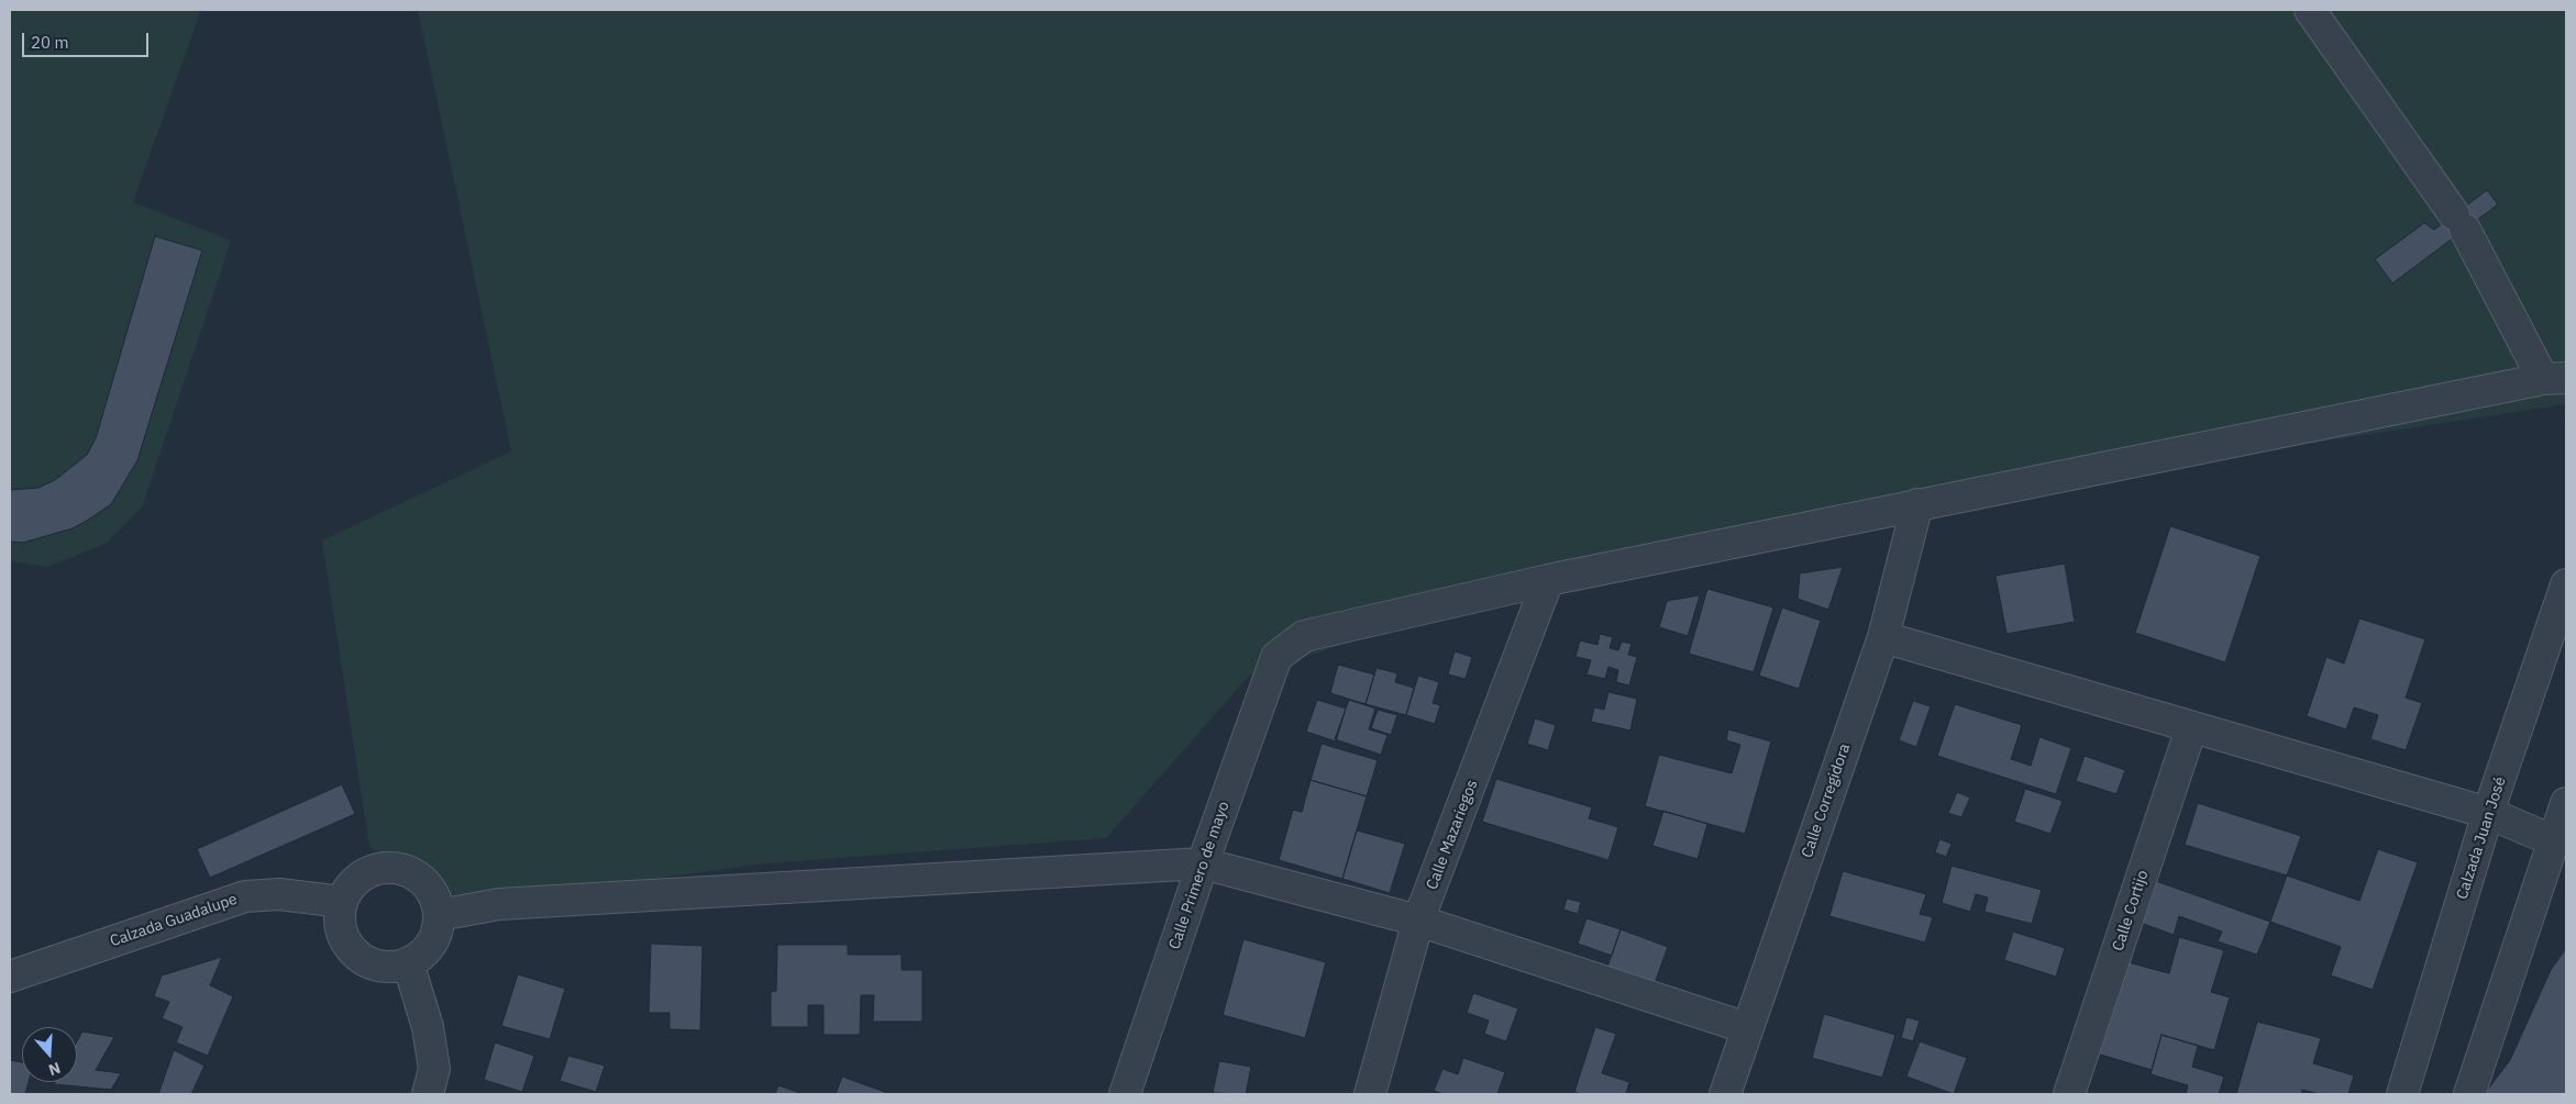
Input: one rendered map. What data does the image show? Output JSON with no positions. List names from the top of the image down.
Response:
{
  "streets": {
    "street": [
      "Calle Corregidora",
      "Calle Mazariegos",
      "Calzada Juan José",
      "Calle Primero de mayo",
      "Calle Cortijo",
      "Calzada Guadalupe"
    ]
  },
  "crossings": [
    ["Calle Mazariegos", "Calle Primero de mayo"]
  ],
  "scale_bar": "20 m",
  "north": "bottom"
}
